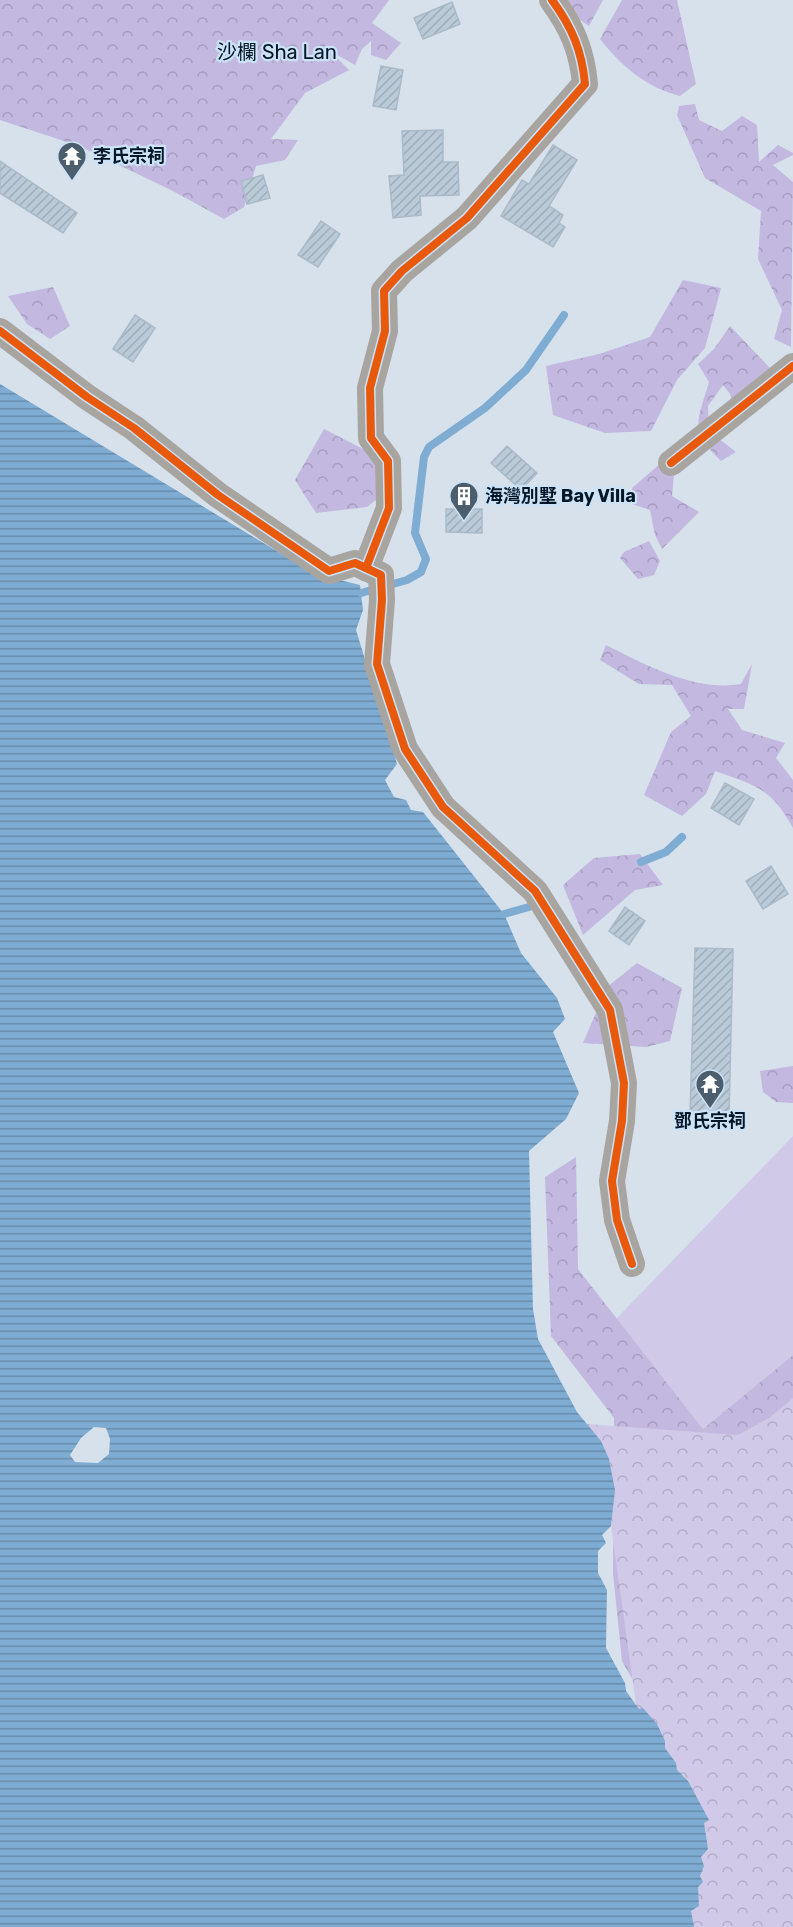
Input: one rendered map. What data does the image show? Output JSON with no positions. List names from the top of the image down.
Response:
{
  "districts": ["沙欄 Sha Lan"],
  "places": {
    "temple": ["李氏宗祠", "鄧氏宗祠"],
    "building": ["海灣別墅 Bay Villa"]
  }
}
